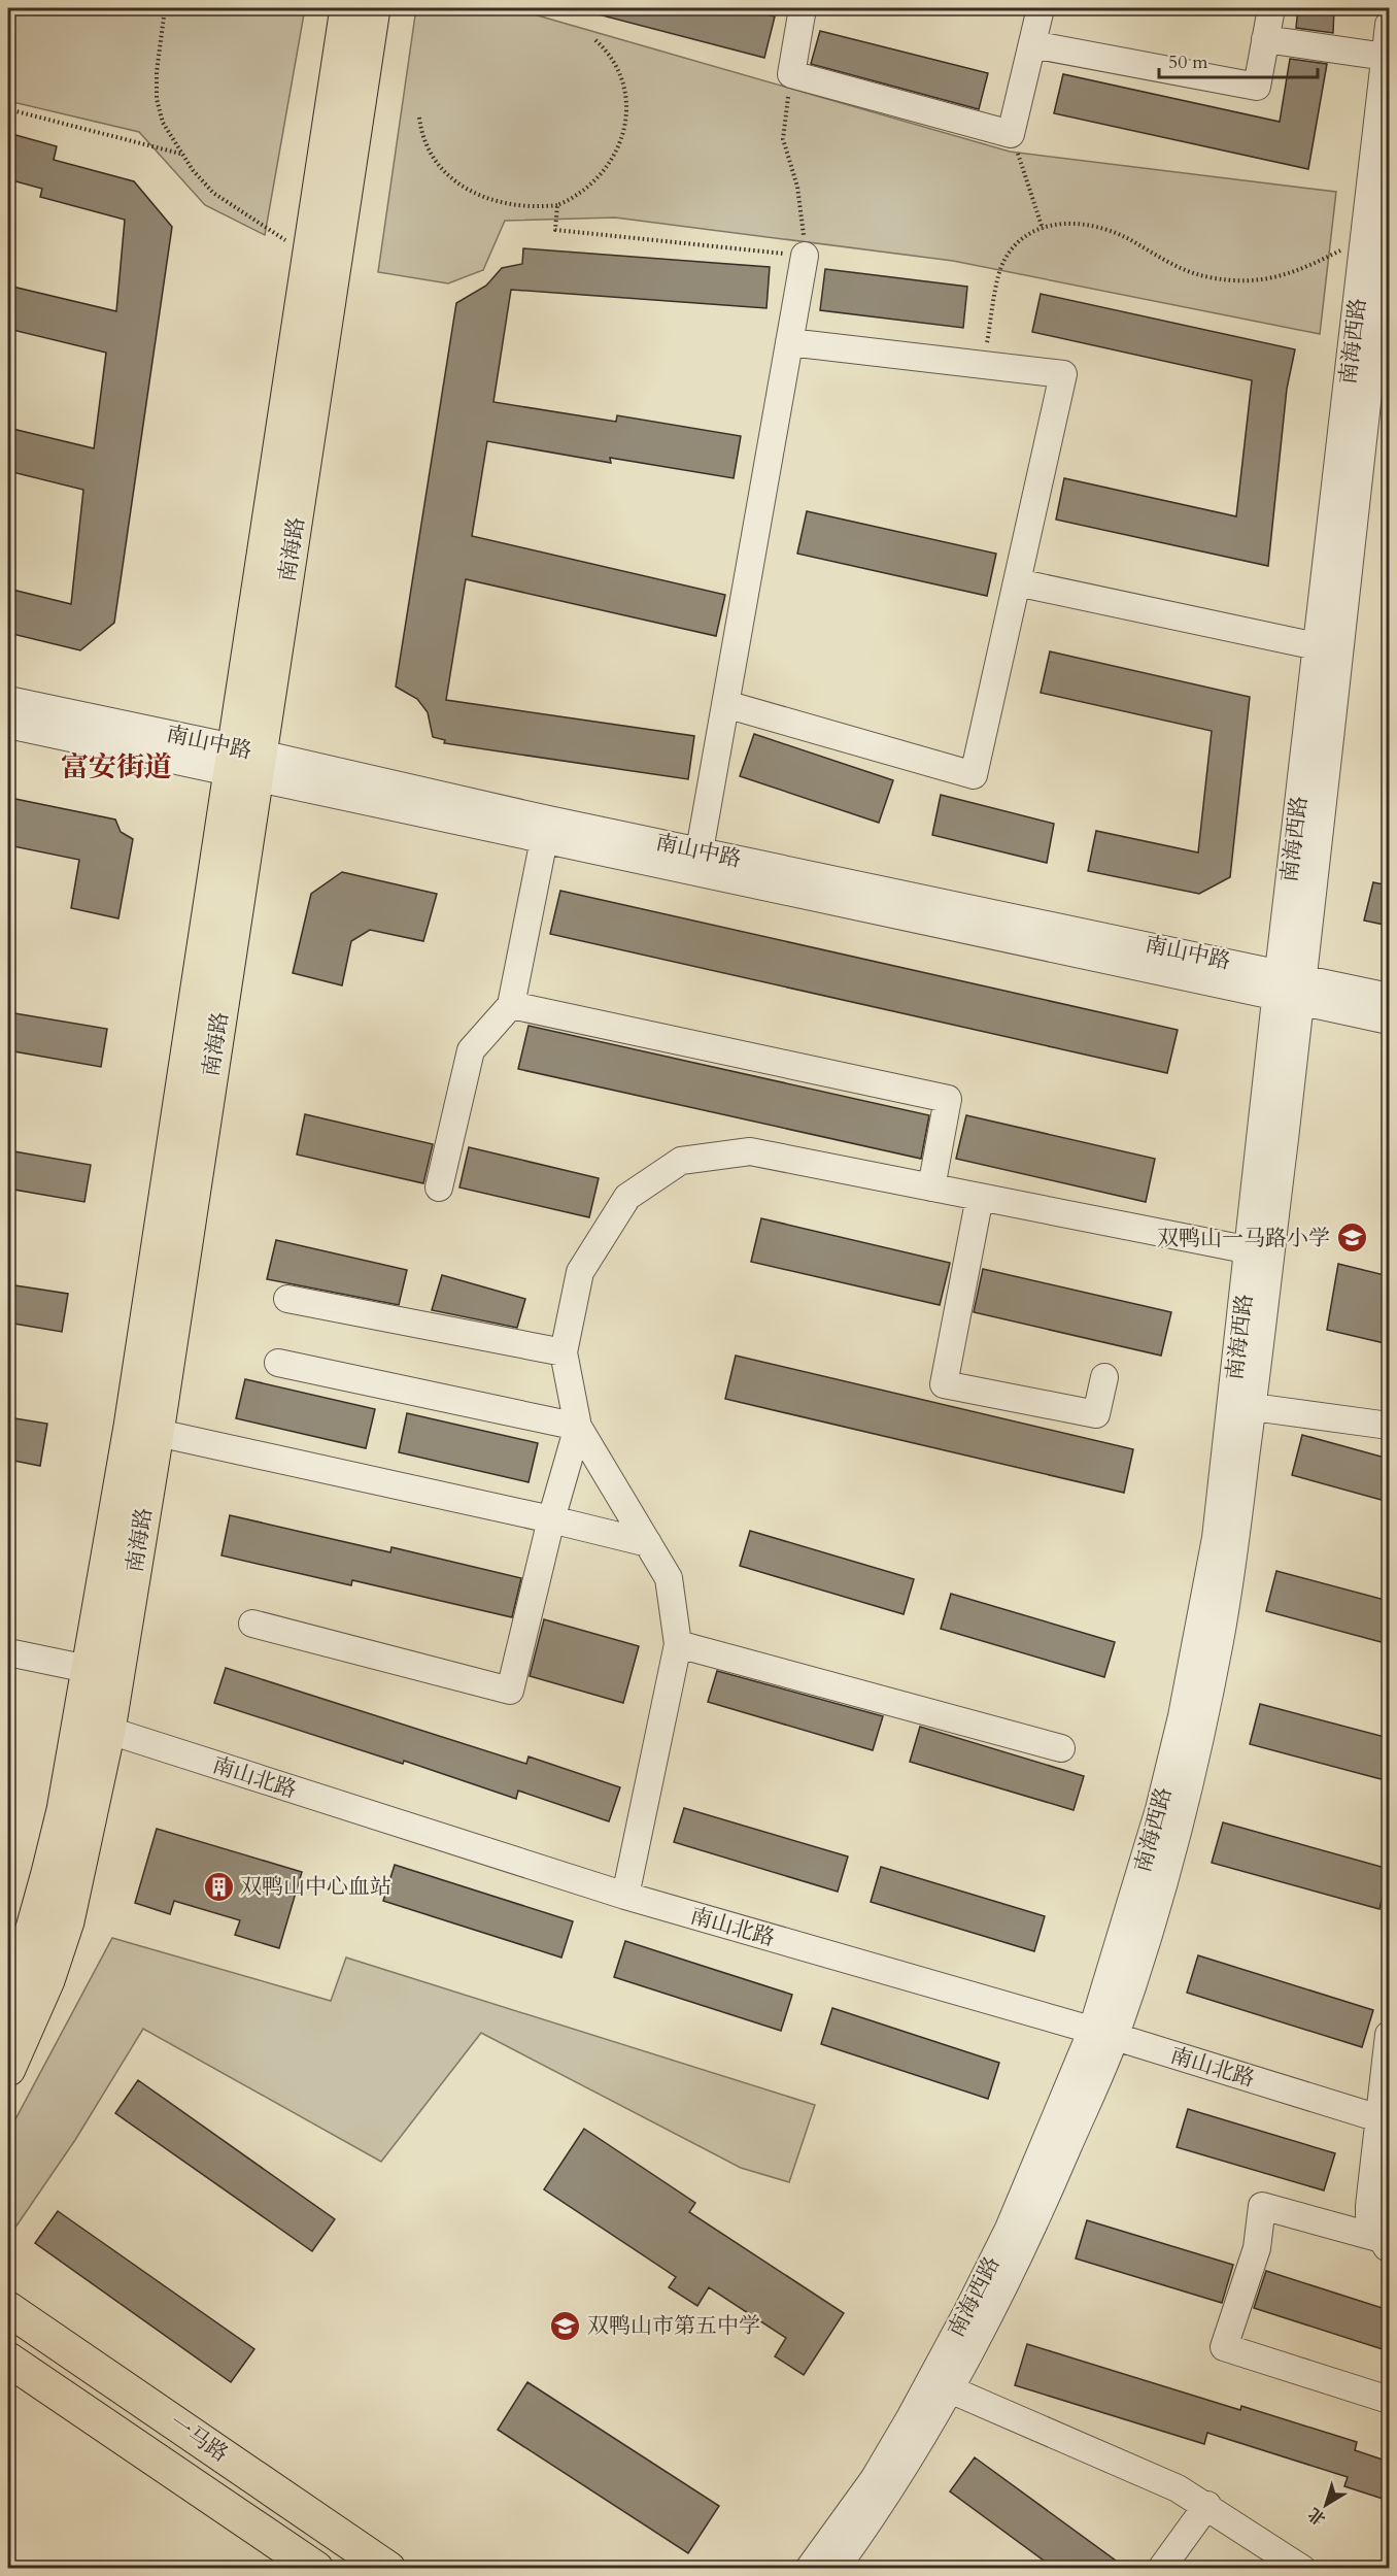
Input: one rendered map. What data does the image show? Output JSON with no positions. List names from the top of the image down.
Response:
{
  "streets": {
    "main road": ["南海路", "一马路"],
    "street": ["南海西路", "南山中路", "南山北路"]
  },
  "crossings": [
    ["南海西路", "南山中路"],
    ["南海西路", "南山北路"],
    ["南海路", "南山中路"],
    ["南海路", "南山北路"]
  ],
  "districts": ["富安街道"],
  "places": {
    "school or university": ["双鸭山一马路小学", "双鸭山市第五中学"],
    "building": ["双鸭山中心血站"]
  },
  "scale_bar": "50 m",
  "north": "bottom left"
}
